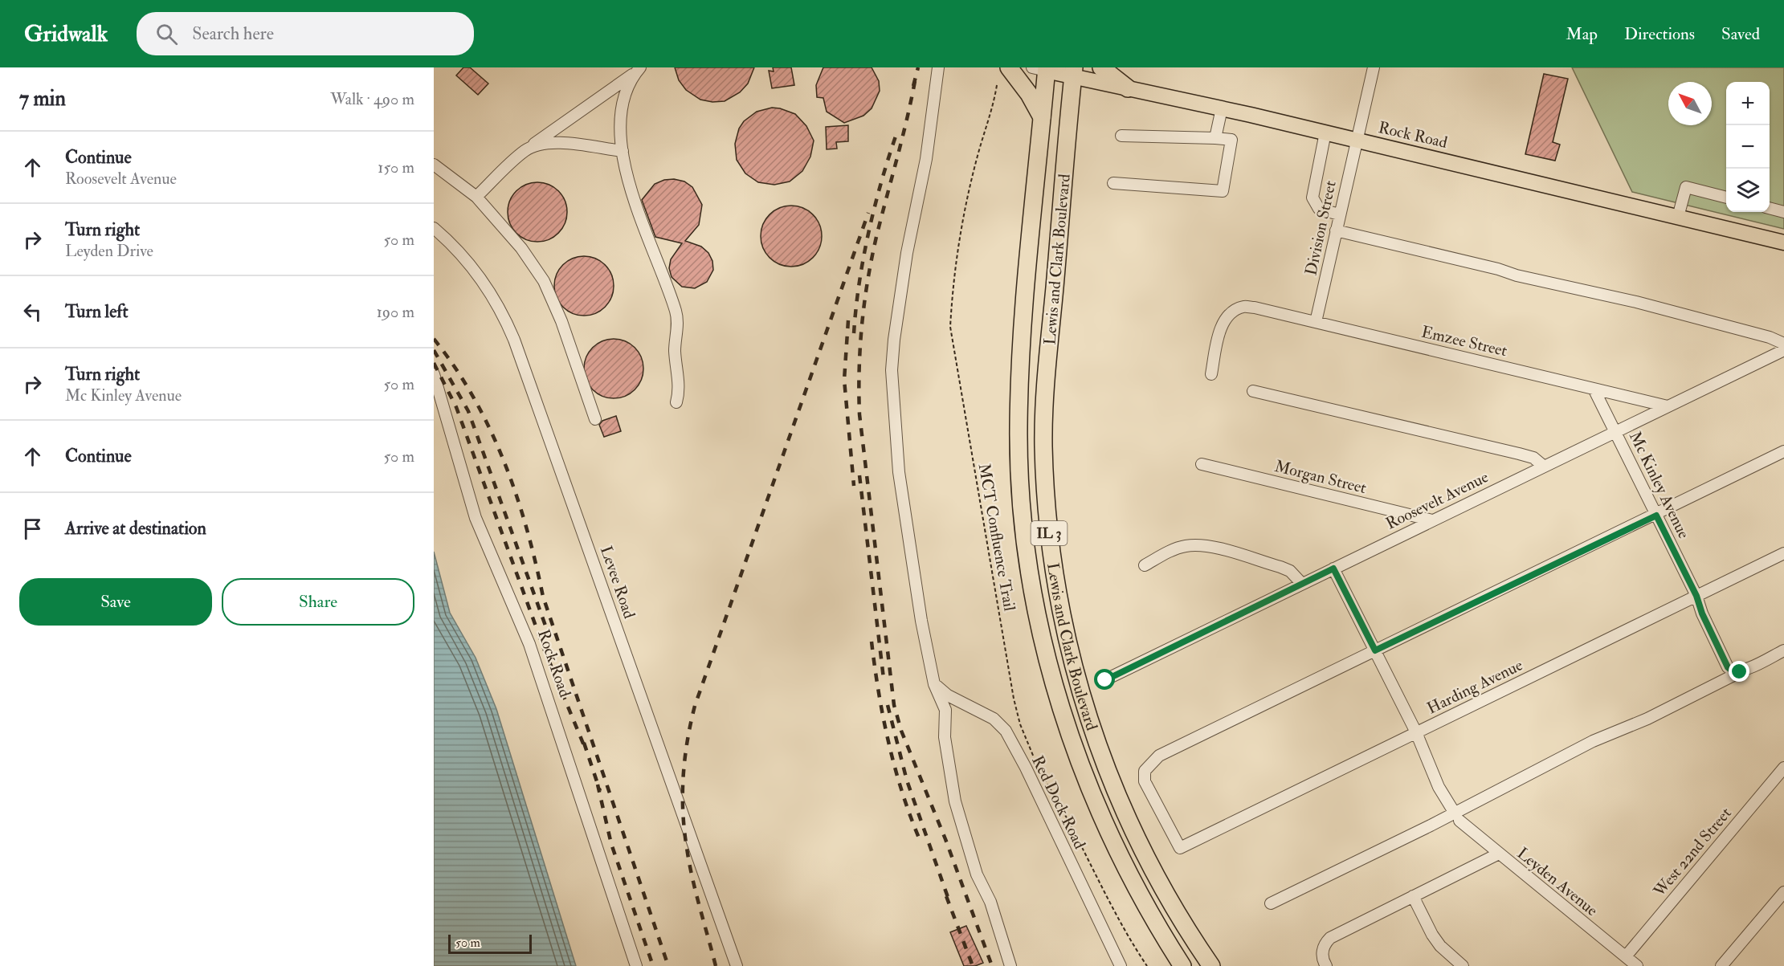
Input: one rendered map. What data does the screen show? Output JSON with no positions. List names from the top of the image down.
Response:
{
  "streets": {
    "highway": ["Lewis and Clark Boulevard", "IL 3"],
    "main road": ["Rock Road"],
    "street": [
      "Division Street",
      "Emzee Street",
      "Morgan Street",
      "Mc Kinley Avenue",
      "Roosevelt Avenue",
      "Levee Road",
      "Harding Avenue",
      "Red Dock Road",
      "West 22nd Street",
      "Leyden Avenue"
    ],
    "path": ["MCT Confluence Trail"]
  },
  "crossings": [
    ["Rock Road", "Division Street"],
    ["Rock Road", "Lewis and Clark Boulevard"],
    ["Division Street", "Emzee Street"],
    ["Emzee Street", "Mc Kinley Avenue"],
    ["Emzee Street", "Roosevelt Avenue"],
    ["Morgan Street", "Roosevelt Avenue"],
    ["Mc Kinley Avenue", "Roosevelt Avenue"],
    ["Mc Kinley Avenue", "Harding Avenue"],
    ["West 22nd Street", "Leyden Avenue"]
  ],
  "scale_bar": "50 m",
  "north": "top left",
  "page": {
    "header": "Gridwalk",
    "search": "Search here",
    "nav": ["Map", "Directions", "Saved"],
    "heading": ["7 min", "Walk · 490 m"],
    "map_buttons": ["+", "−"],
    "list": [
      ["Continue", "Roosevelt Avenue", "150 m"],
      ["Turn right", "Leyden Drive", "50 m"],
      ["Turn left", "190 m"],
      ["Turn right", "Mc Kinley Avenue", "50 m"],
      ["Continue", "50 m"],
      "Arrive at destination"
    ],
    "buttons": ["Save", "Share"],
    "scale": "50 m"
  }
}
